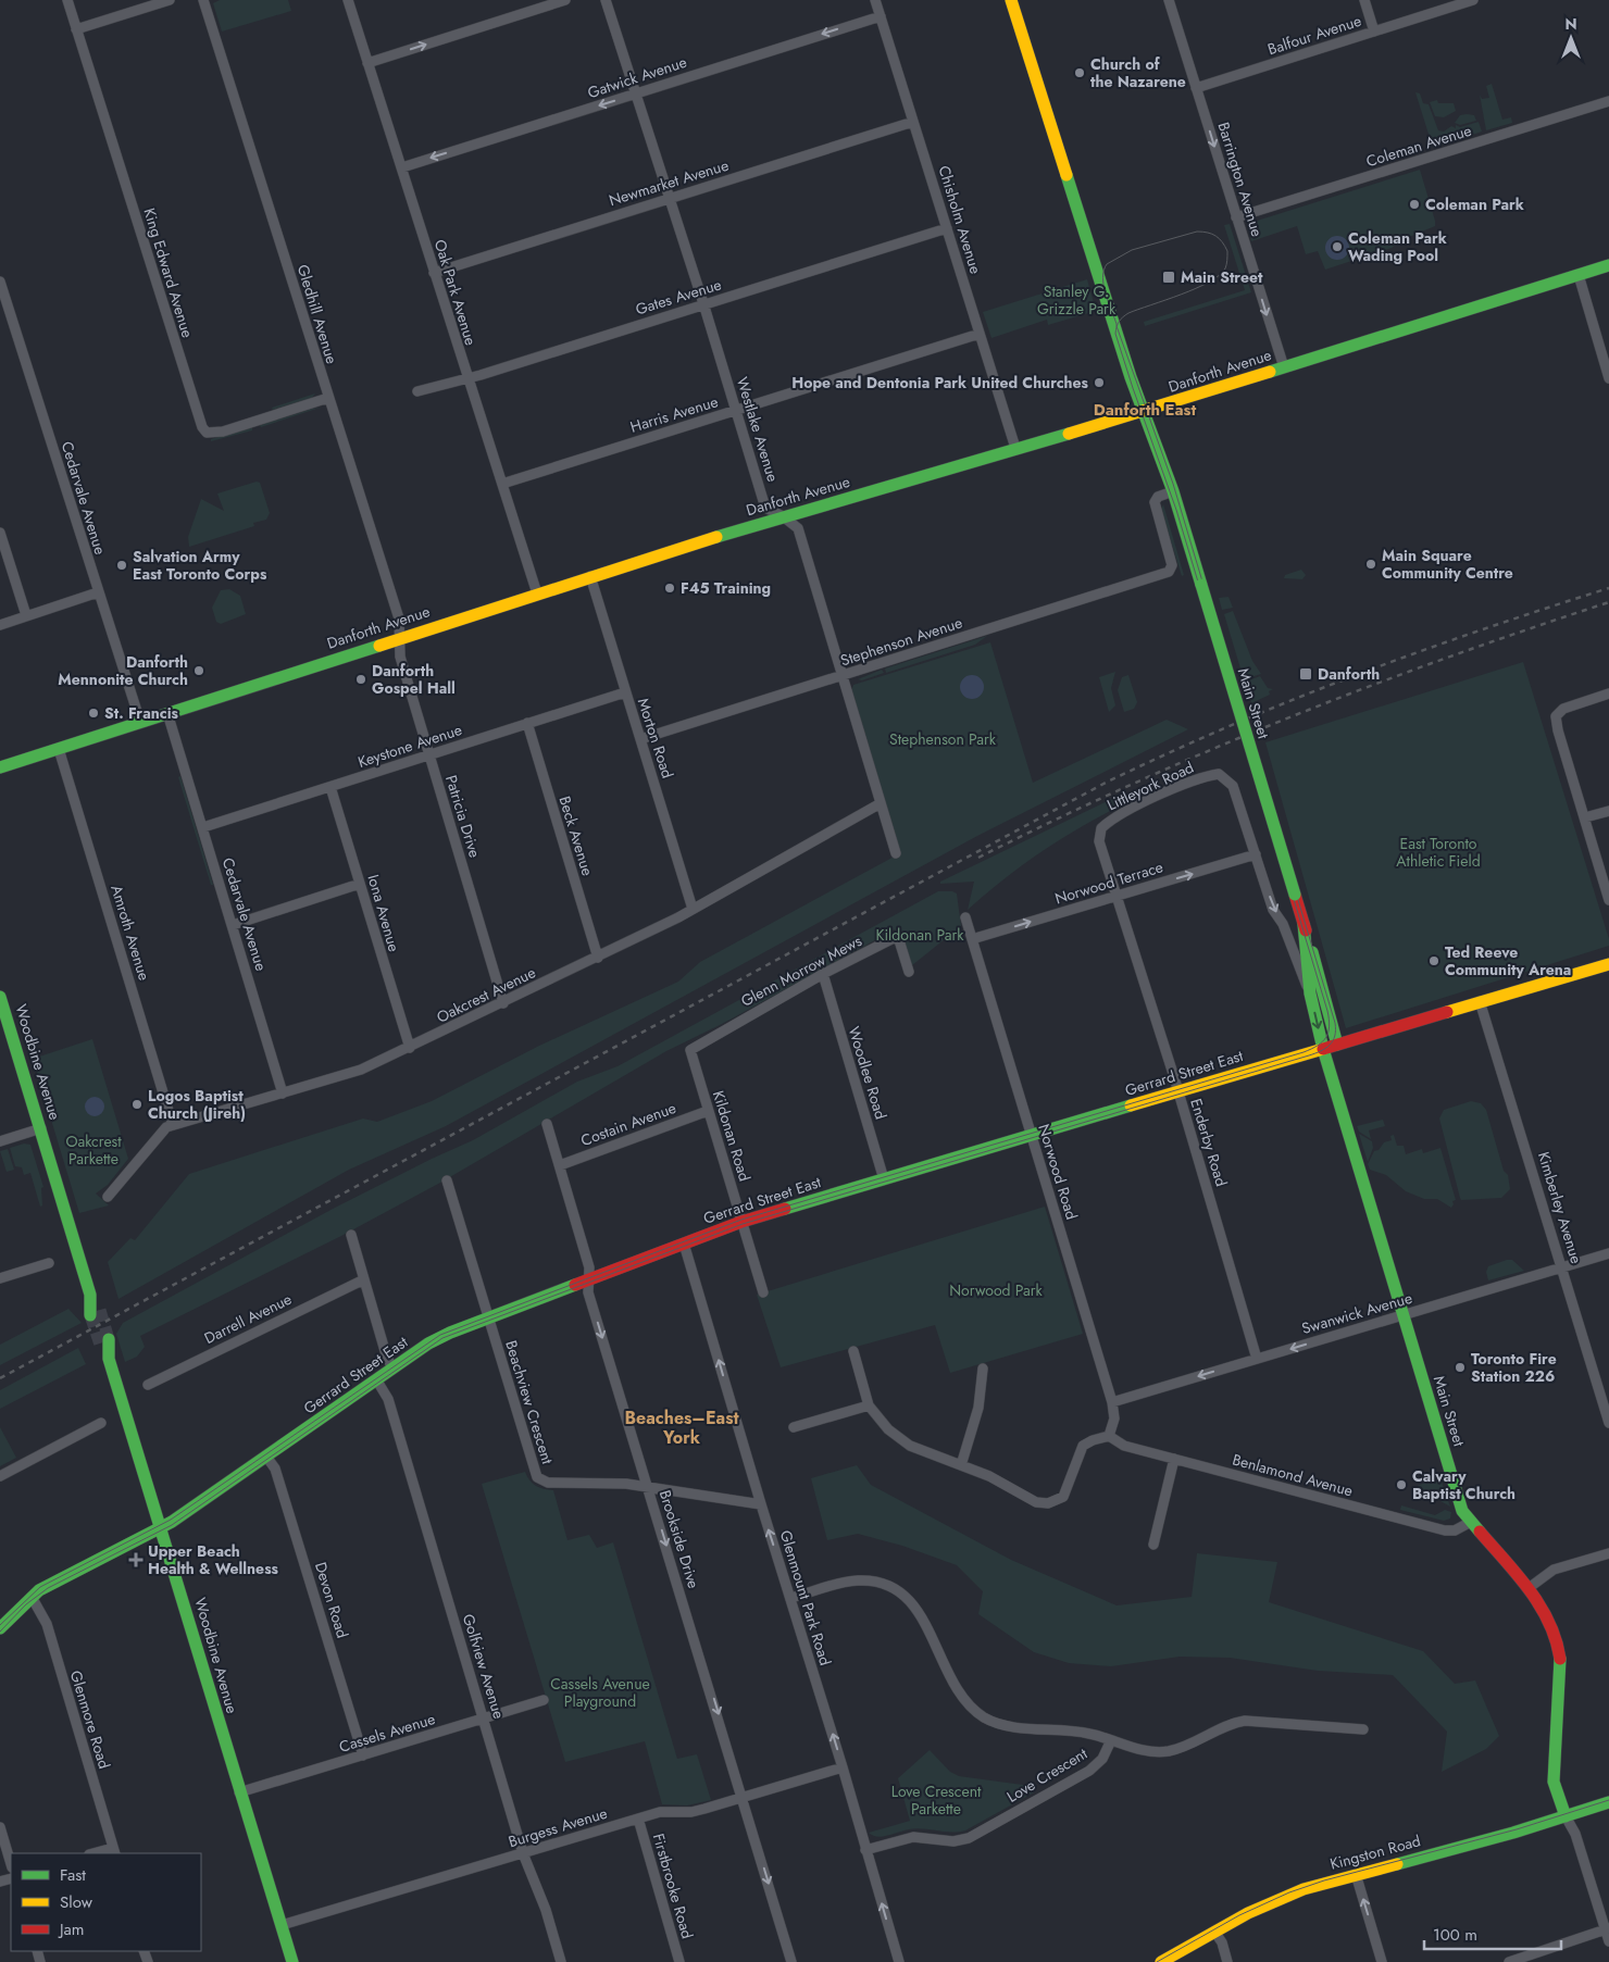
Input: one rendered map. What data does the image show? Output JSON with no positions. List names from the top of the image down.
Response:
{
  "streets": {
    "main road": [
      "Danforth Avenue",
      "Main Street",
      "Woodbine Avenue",
      "Gerrard Street East",
      "Kingston Road"
    ],
    "street": [
      "Balfour Avenue",
      "Gatwick Avenue",
      "Coleman Avenue",
      "Barrington Avenue",
      "Newmarket Avenue",
      "Chisholm Avenue",
      "King Edward Avenue",
      "Oak Park Avenue",
      "Gates Avenue",
      "Gledhill Avenue",
      "Harris Avenue",
      "Westlake Avenue",
      "Cedarvale Avenue",
      "Stephenson Avenue",
      "Morton Road",
      "Keystone Avenue",
      "Littleyork Road",
      "Patricia Drive",
      "Beck Avenue",
      "Norwood Terrace",
      "Iona Avenue",
      "Amroth Avenue",
      "Glenn Morrow Mews",
      "Oakcrest Avenue",
      "Woodlee Road",
      "Costain Avenue",
      "Kildonan Road",
      "Enderby Road",
      "Norwood Road",
      "Kimberley Avenue",
      "Swanwick Avenue",
      "Darrell Avenue",
      "Beachview Crescent",
      "Benlamond Avenue",
      "Brookside Drive",
      "Glenmount Park Road",
      "Devon Road",
      "Golfview Avenue",
      "Glenmore Road",
      "Cassels Avenue",
      "Love Crescent",
      "Burgess Avenue",
      "Firstbrooke Road"
    ]
  },
  "crossings": [
    ["Balfour Avenue", "Barrington Avenue"],
    ["Gatwick Avenue", "Chisholm Avenue"],
    ["Gatwick Avenue", "Oak Park Avenue"],
    ["Gatwick Avenue", "Westlake Avenue"],
    ["Coleman Avenue", "Barrington Avenue"],
    ["Barrington Avenue", "Danforth Avenue"],
    ["Newmarket Avenue", "Chisholm Avenue"],
    ["Newmarket Avenue", "Oak Park Avenue"],
    ["Newmarket Avenue", "Westlake Avenue"],
    ["Chisholm Avenue", "Gates Avenue"],
    ["Chisholm Avenue", "Danforth Avenue"],
    ["Chisholm Avenue", "Harris Avenue"],
    ["King Edward Avenue", "Gledhill Avenue"],
    ["Oak Park Avenue", "Gates Avenue"],
    ["Oak Park Avenue", "Danforth Avenue"],
    ["Oak Park Avenue", "Harris Avenue"],
    ["Gates Avenue", "Westlake Avenue"],
    ["Gledhill Avenue", "Danforth Avenue"],
    ["Gledhill Avenue", "Patricia Drive"],
    ["Danforth Avenue", "Westlake Avenue"],
    ["Danforth Avenue", "Cedarvale Avenue"],
    ["Danforth Avenue", "Main Street"],
    ["Danforth Avenue", "Morton Road"],
    ["Danforth Avenue", "Patricia Drive"],
    ["Danforth Avenue", "Amroth Avenue"],
    ["Harris Avenue", "Westlake Avenue"],
    ["Westlake Avenue", "Stephenson Avenue"],
    ["Westlake Avenue", "Oakcrest Avenue"],
    ["Cedarvale Avenue", "Keystone Avenue"],
    ["Cedarvale Avenue", "Oakcrest Avenue"],
    ["Stephenson Avenue", "Main Street"],
    ["Stephenson Avenue", "Morton Road"],
    ["Main Street", "Littleyork Road"],
    ["Main Street", "Norwood Terrace"],
    ["Main Street", "Gerrard Street East"],
    ["Main Street", "Swanwick Avenue"],
    ["Main Street", "Benlamond Avenue"],
    ["Main Street", "Kingston Road"],
    ["Morton Road", "Keystone Avenue"],
    ["Morton Road", "Oakcrest Avenue"],
    ["Keystone Avenue", "Patricia Drive"],
    ["Keystone Avenue", "Beck Avenue"],
    ["Keystone Avenue", "Iona Avenue"],
    ["Littleyork Road", "Enderby Road"],
    ["Patricia Drive", "Oakcrest Avenue"],
    ["Beck Avenue", "Oakcrest Avenue"],
    ["Norwood Terrace", "Enderby Road"],
    ["Norwood Terrace", "Norwood Road"],
    ["Iona Avenue", "Oakcrest Avenue"],
    ["Amroth Avenue", "Oakcrest Avenue"],
    ["Glenn Morrow Mews", "Woodlee Road"],
    ["Glenn Morrow Mews", "Kildonan Road"],
    ["Woodbine Avenue", "Gerrard Street East"],
    ["Woodbine Avenue", "Cassels Avenue"],
    ["Woodbine Avenue", "Burgess Avenue"],
    ["Woodlee Road", "Gerrard Street East"],
    ["Gerrard Street East", "Kildonan Road"],
    ["Gerrard Street East", "Enderby Road"],
    ["Gerrard Street East", "Norwood Road"],
    ["Gerrard Street East", "Kimberley Avenue"],
    ["Gerrard Street East", "Beachview Crescent"],
    ["Gerrard Street East", "Brookside Drive"],
    ["Gerrard Street East", "Glenmount Park Road"],
    ["Gerrard Street East", "Devon Road"],
    ["Gerrard Street East", "Golfview Avenue"],
    ["Gerrard Street East", "Glenmore Road"],
    ["Costain Avenue", "Kildonan Road"],
    ["Costain Avenue", "Brookside Drive"],
    ["Enderby Road", "Swanwick Avenue"],
    ["Norwood Road", "Swanwick Avenue"],
    ["Norwood Road", "Benlamond Avenue"],
    ["Kimberley Avenue", "Swanwick Avenue"],
    ["Beachview Crescent", "Brookside Drive"],
    ["Beachview Crescent", "Glenmount Park Road"],
    ["Brookside Drive", "Burgess Avenue"],
    ["Glenmount Park Road", "Love Crescent"],
    ["Glenmount Park Road", "Burgess Avenue"],
    ["Devon Road", "Cassels Avenue"],
    ["Golfview Avenue", "Cassels Avenue"],
    ["Golfview Avenue", "Burgess Avenue"],
    ["Burgess Avenue", "Firstbrooke Road"]
  ],
  "one_way": [
    "Gatwick Avenue",
    "Barrington Avenue",
    "Norwood Terrace",
    "Swanwick Avenue",
    "Brookside Drive",
    "Glenmount Park Road"
  ],
  "districts": ["Danforth East", "Beaches–East York"],
  "parks": [
    "Stanley G. Grizzle Park",
    "Stephenson Park",
    "East Toronto Athletic Field",
    "Kildonan Park",
    "Oakcrest Parkette",
    "Norwood Park",
    "Cassels Avenue Playground",
    "Love Crescent Parkette"
  ],
  "places": {
    "other": [
      "Church of the Nazarene",
      "Coleman Park",
      "Coleman Park Wading Pool",
      "Hope and Dentonia Park United Churches",
      "Main Square Community Centre",
      "Salvation Army East Toronto Corps",
      "F45 Training",
      "Danforth Mennonite Church",
      "Danforth Gospel Hall",
      "St. Francis",
      "Ted Reeve Community Arena",
      "Logos Baptist Church (Jireh)",
      "Toronto Fire Station 226",
      "Calvary Baptist Church"
    ],
    "transit": ["Main Street", "Danforth"],
    "health": ["Upper Beach Health & Wellness"]
  },
  "legend": ["Fast", "Slow", "Jam"],
  "scale_bar": "100 m",
  "north": "top"
}
